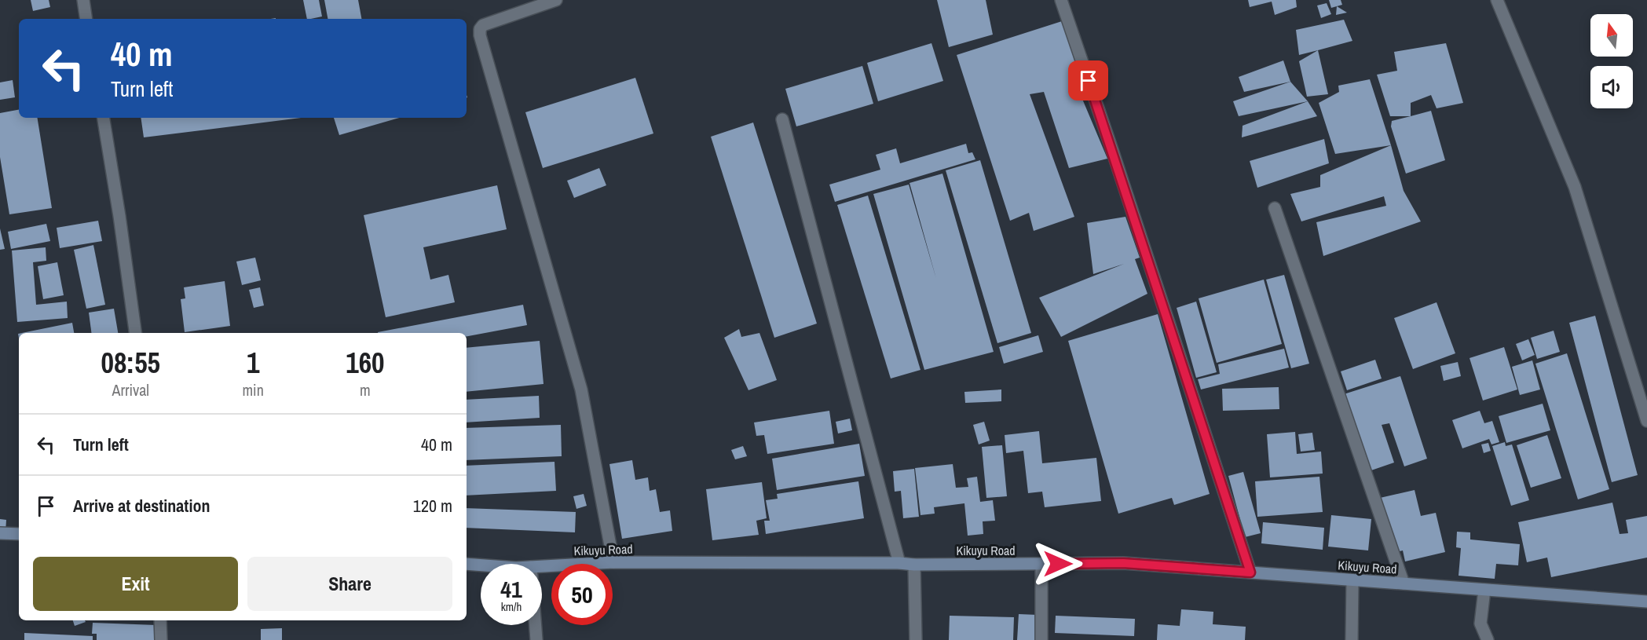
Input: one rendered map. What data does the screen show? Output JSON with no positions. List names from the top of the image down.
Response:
{
  "streets": {
    "main road": ["Kikuyu Road"]
  },
  "north": "top",
  "page": {
    "turn": ["40 m", "Turn left"],
    "eta": [
      "08:55",
      "Arrival",
      "1",
      "min",
      "160",
      "m"
    ],
    "list": [
      {
        "name": "Turn left",
        "value": "40 m"
      },
      {
        "name": "Arrive at destination",
        "value": "120 m"
      }
    ],
    "buttons": ["Exit", "Share"],
    "speed": "41 km/h",
    "limit": "50"
  }
}
